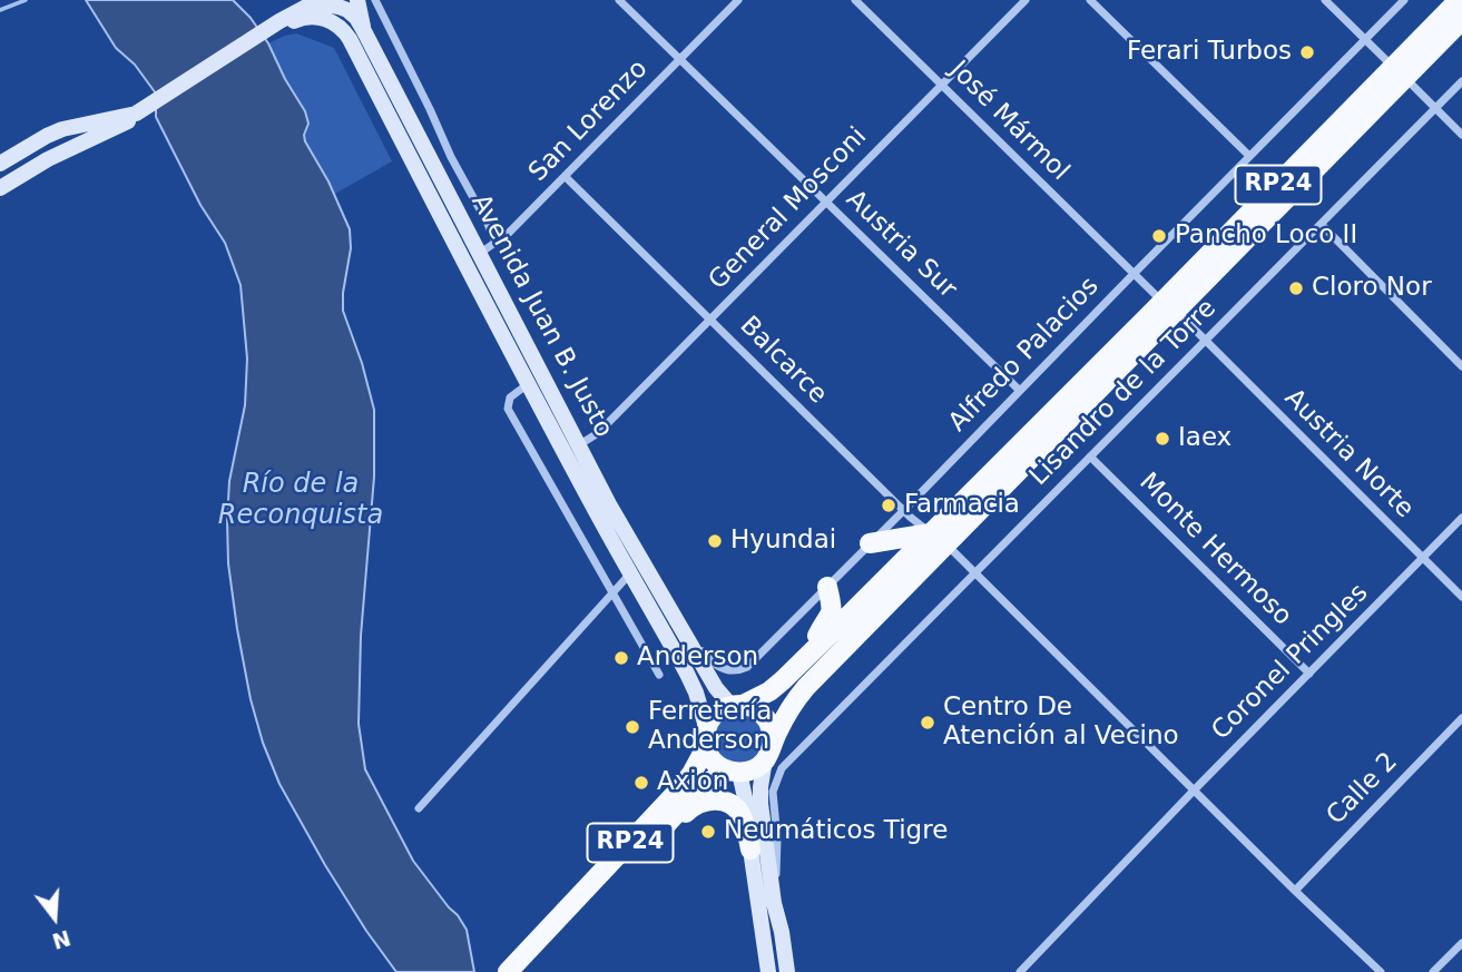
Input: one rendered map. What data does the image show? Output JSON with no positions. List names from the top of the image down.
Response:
{
  "streets": {
    "main road": ["RP24", "Avenida Juan B. Justo"],
    "street": [
      "San Lorenzo",
      "José Mármol",
      "General Mosconi",
      "Austria Sur",
      "Alfredo Palacios",
      "Balcarce",
      "Lisandro de la Torre",
      "Austria Norte",
      "Monte Hermoso",
      "Coronel Pringles",
      "Calle 2"
    ]
  },
  "crossings": [
    ["San Lorenzo", "Austria Sur"],
    ["San Lorenzo", "Avenida Juan B. Justo"],
    ["San Lorenzo", "Balcarce"],
    ["José Mármol", "RP24"],
    ["José Mármol", "General Mosconi"],
    ["José Mármol", "Alfredo Palacios"],
    ["José Mármol", "Austria Norte"],
    ["RP24", "Avenida Juan B. Justo"],
    ["RP24", "Balcarce"],
    ["RP24", "Lisandro de la Torre"],
    ["RP24", "Austria Norte"],
    ["General Mosconi", "Austria Sur"],
    ["General Mosconi", "Avenida Juan B. Justo"],
    ["General Mosconi", "Balcarce"],
    ["Austria Sur", "Alfredo Palacios"],
    ["Avenida Juan B. Justo", "Alfredo Palacios"],
    ["Avenida Juan B. Justo", "Lisandro de la Torre"],
    ["Alfredo Palacios", "Balcarce"],
    ["Lisandro de la Torre", "Austria Norte"],
    ["Lisandro de la Torre", "Monte Hermoso"],
    ["Austria Norte", "Coronel Pringles"],
    ["Monte Hermoso", "Coronel Pringles"]
  ],
  "water": ["Río de la Reconquista"],
  "places": [
    "Ferari Turbos",
    "Pancho Loco II",
    "Cloro Nor",
    "Iaex",
    "Farmacia",
    "Hyundai",
    "Anderson",
    "Centro De Atención al Vecino",
    "Ferretería Anderson",
    "Axion",
    "Neumáticos Tigre"
  ],
  "north": "bottom"
}
